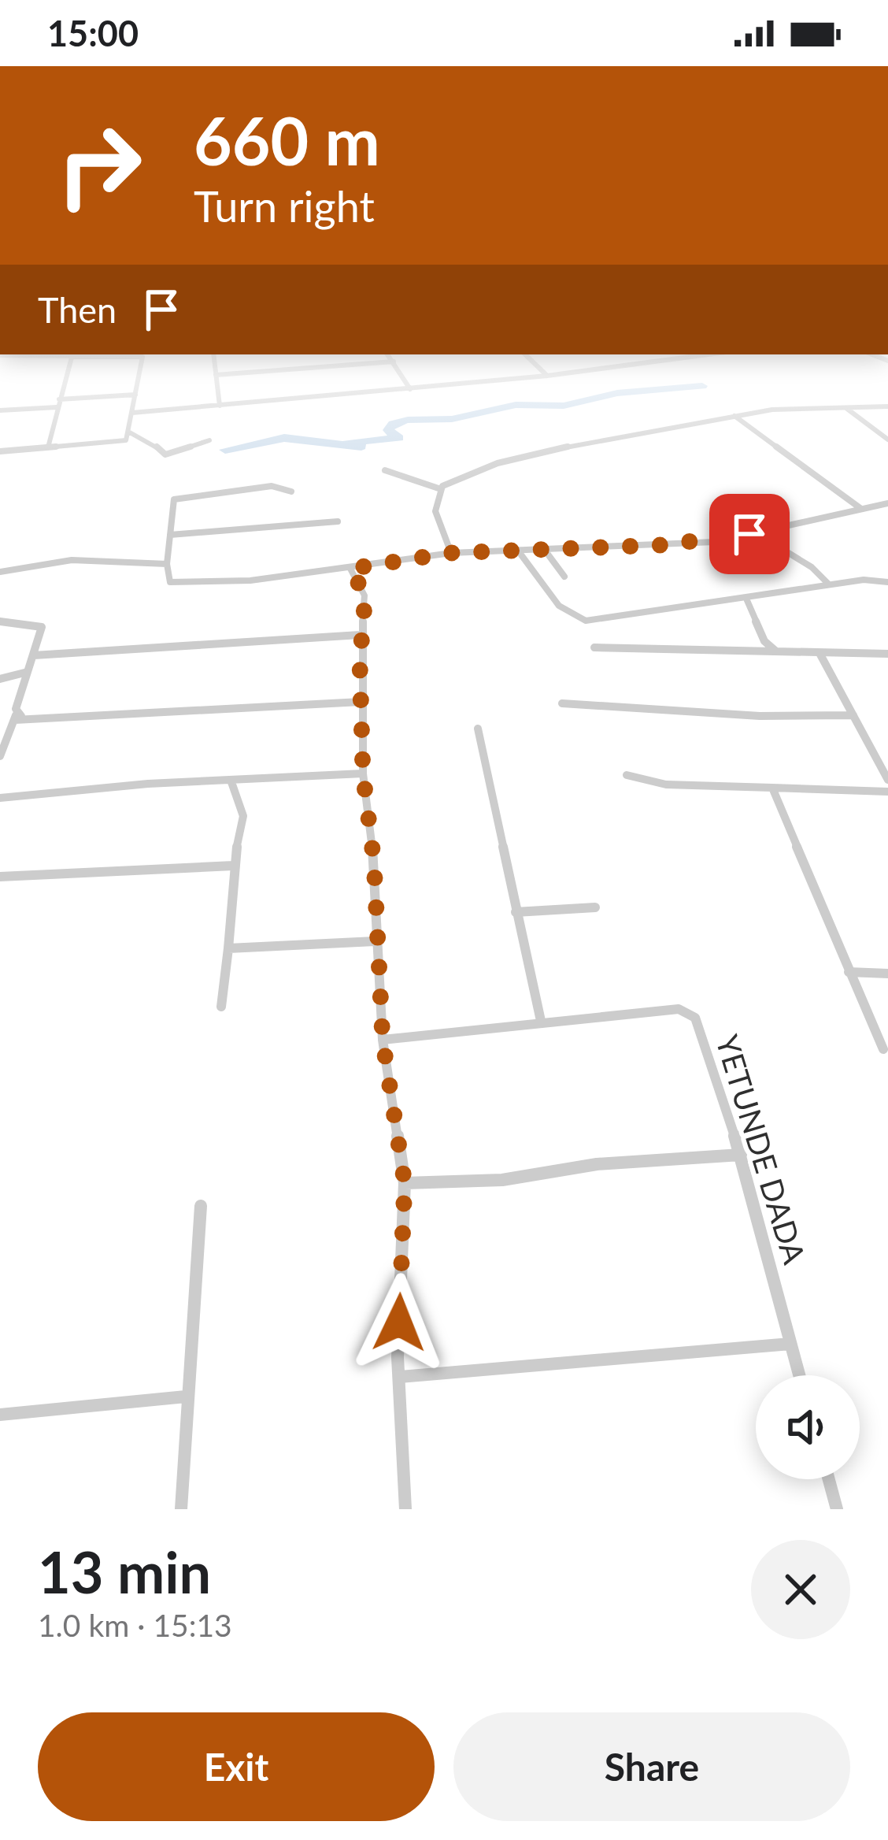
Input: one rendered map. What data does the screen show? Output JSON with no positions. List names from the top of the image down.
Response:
{
  "streets": {
    "street": ["YETUNDE DADA"]
  },
  "page": {
    "status": "15:00",
    "turn": ["660 m", "Turn right"],
    "then": "Then",
    "heading": ["13 min", "1.0 km · 15:13"],
    "buttons": ["Exit", "Share"]
  }
}
